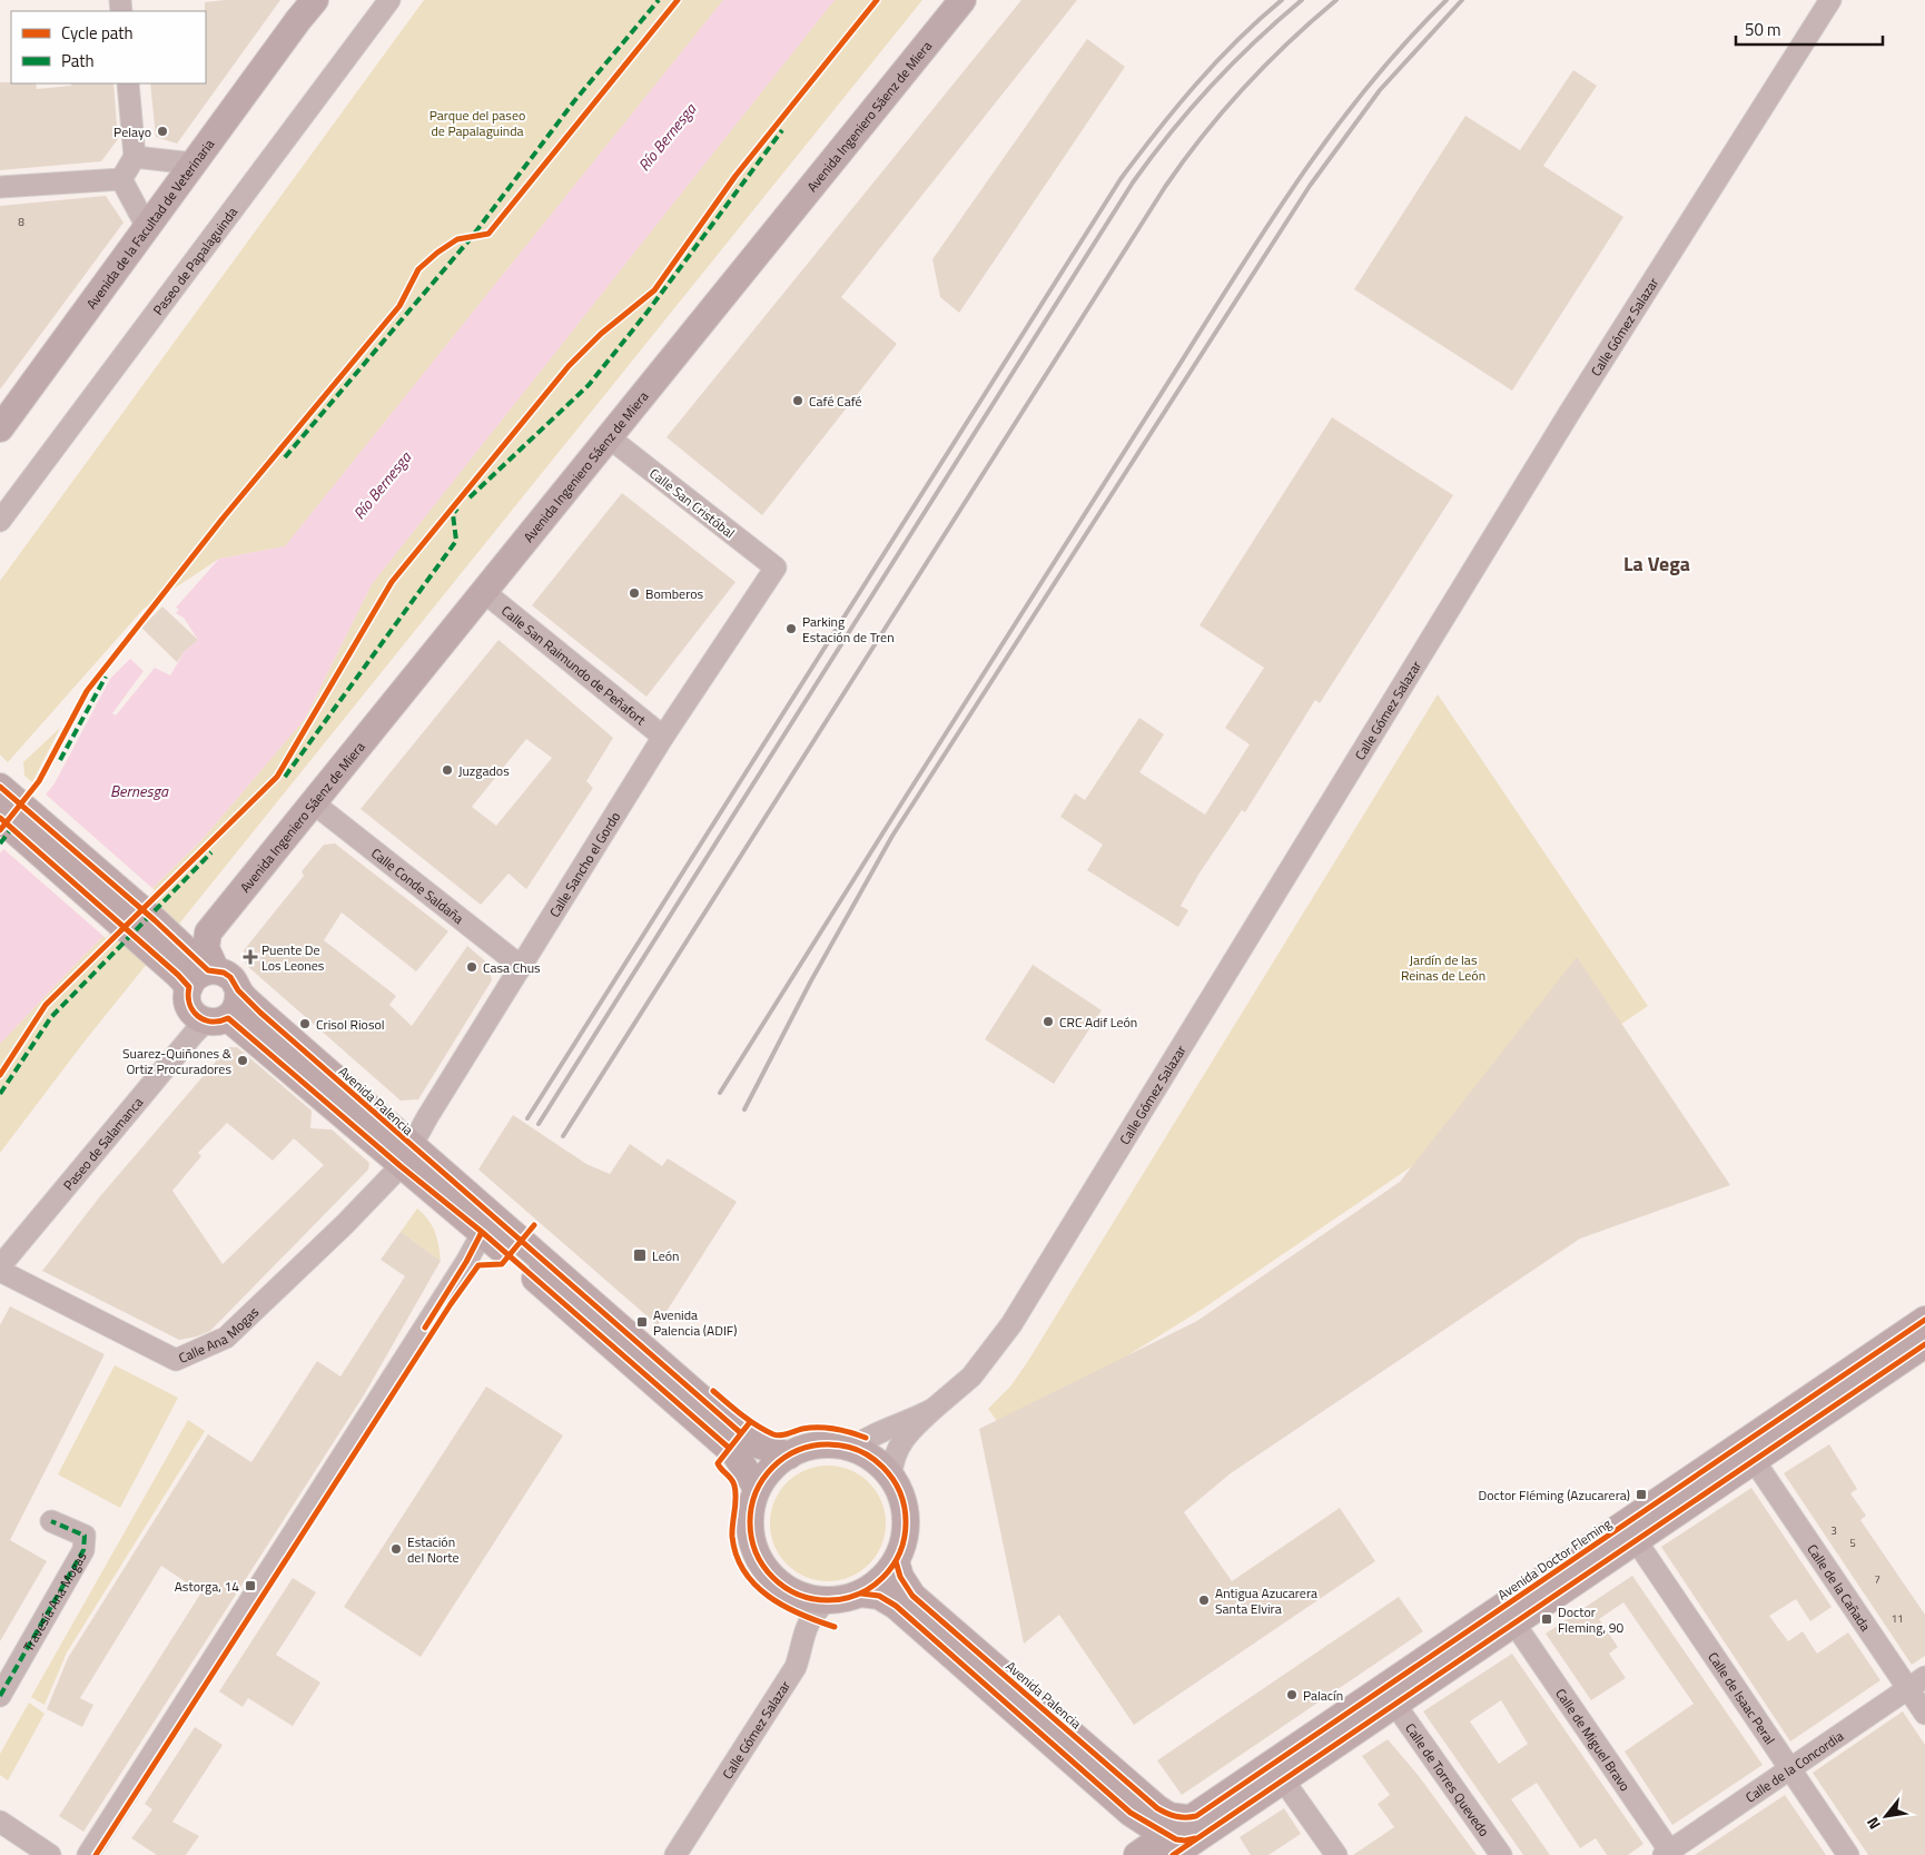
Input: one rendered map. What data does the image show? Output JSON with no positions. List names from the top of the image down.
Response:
{
  "streets": {
    "main road": [
      "Avenida Ingeniero Sáenz de Miera",
      "Avenida de la Facultad de Veterinaria",
      "Avenida Palencia",
      "Avenida Doctor Fleming"
    ],
    "street": [
      "Paseo de Papalaguinda",
      "Calle Gómez Salazar",
      "Calle San Cristóbal",
      "Calle San Raimundo de Peñafort",
      "Calle Sancho el Gordo",
      "Calle Conde Saldaña",
      "Paseo de Salamanca",
      "Calle Ana Mogas",
      "Calle de la Cañada",
      "Travesía Ana Mogas",
      "Calle de Isaac Peral",
      "Calle de Miguel Bravo",
      "Calle de la Concordia",
      "Calle de Torres Quevedo"
    ]
  },
  "crossings": [
    ["Avenida Ingeniero Sáenz de Miera", "Calle San Cristóbal"],
    ["Avenida Ingeniero Sáenz de Miera", "Calle San Raimundo de Peñafort"],
    ["Avenida Ingeniero Sáenz de Miera", "Calle Conde Saldaña"],
    ["Calle Gómez Salazar", "Avenida Palencia"],
    ["Calle San Cristóbal", "Calle Sancho el Gordo"],
    ["Calle San Raimundo de Peñafort", "Calle Sancho el Gordo"],
    ["Calle Sancho el Gordo", "Calle Conde Saldaña"],
    ["Calle Sancho el Gordo", "Avenida Palencia"],
    ["Calle Sancho el Gordo", "Calle Ana Mogas"],
    ["Avenida Palencia", "Paseo de Salamanca"],
    ["Avenida Palencia", "Calle Ana Mogas"],
    ["Avenida Palencia", "Avenida Doctor Fleming"],
    ["Paseo de Salamanca", "Calle Ana Mogas"],
    ["Avenida Doctor Fleming", "Calle de la Cañada"],
    ["Avenida Doctor Fleming", "Calle de Isaac Peral"],
    ["Avenida Doctor Fleming", "Calle de Miguel Bravo"],
    ["Avenida Doctor Fleming", "Calle de Torres Quevedo"],
    ["Calle de la Cañada", "Calle de la Concordia"],
    ["Calle de Isaac Peral", "Calle de la Concordia"],
    ["Calle de Miguel Bravo", "Calle de la Concordia"]
  ],
  "districts": ["La Vega"],
  "water": ["Río Bernesga", "Bernesga"],
  "parks": ["Parque del paseo de Papalaguinda", "Jardín de las Reinas de León"],
  "places": {
    "other": [
      "Pelayo",
      "Café Café",
      "Bomberos",
      "Parking Estación de Tren",
      "Juzgados",
      "Casa Chus",
      "CRC Adif León",
      "Crisol Riosol",
      "Suarez-Quiñones & Ortiz Procuradores",
      "Estación del Norte",
      "Antigua Azucarera Santa Elvira",
      "Palacín"
    ],
    "health": ["Puente De Los Leones"],
    "transit": [
      "León",
      "Avenida Palencia (ADIF)",
      "Doctor Fléming (Azucarera)",
      "Astorga, 14",
      "Doctor Fleming, 90"
    ]
  },
  "house_numbers": [
    "8",
    "3",
    "5",
    "7",
    "11"
  ],
  "legend": ["Cycle path", "Path"],
  "scale_bar": "50 m",
  "north": "bottom left"
}
